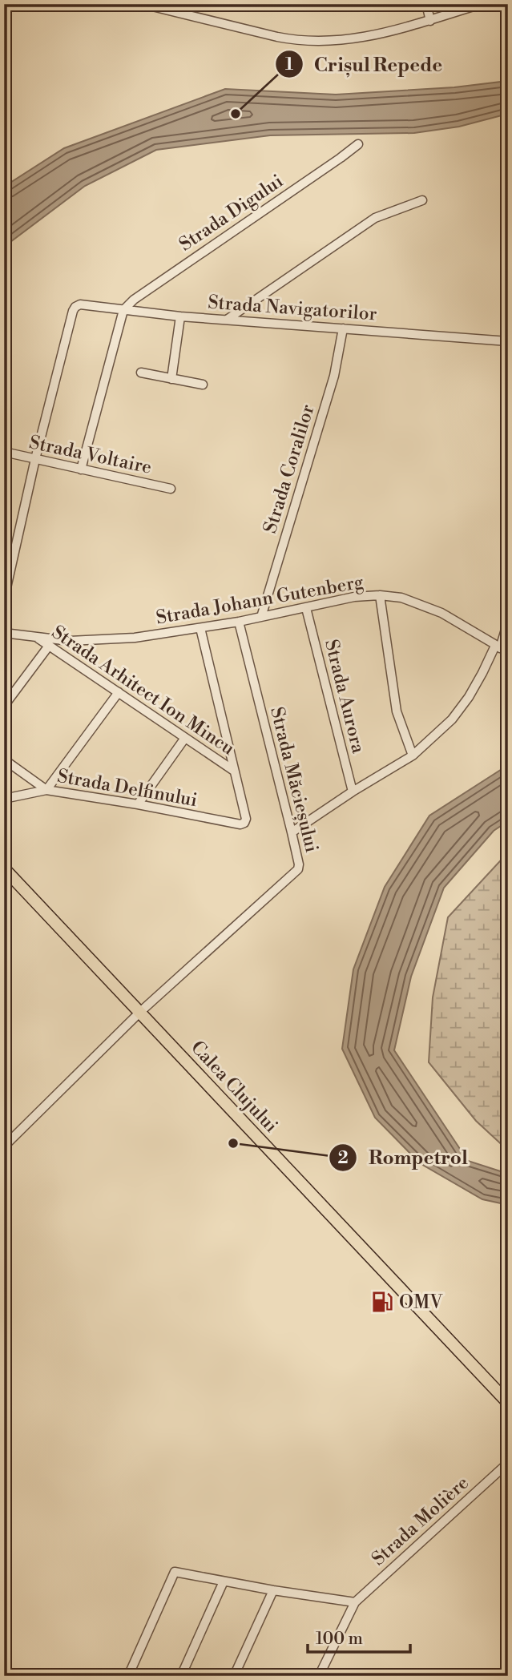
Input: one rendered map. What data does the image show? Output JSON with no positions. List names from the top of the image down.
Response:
{
  "streets": {
    "main road": ["Calea Clujului"],
    "street": [
      "Strada Digului",
      "Strada Navigatorilor",
      "Strada Voltaire",
      "Strada Coralilor",
      "Strada Johann Gutenberg",
      "Strada Arhitect Ion Mincu",
      "Strada Aurora",
      "Strada Măcieșului",
      "Strada Delfinului",
      "Strada Molière"
    ]
  },
  "crossings": [
    ["Strada Digului", "Strada Navigatorilor"],
    ["Strada Navigatorilor", "Strada Voltaire"],
    ["Strada Navigatorilor", "Strada Coralilor"],
    ["Strada Coralilor", "Strada Johann Gutenberg"],
    ["Strada Johann Gutenberg", "Strada Arhitect Ion Mincu"],
    ["Strada Johann Gutenberg", "Strada Aurora"],
    ["Strada Johann Gutenberg", "Strada Măcieșului"],
    ["Strada Arhitect Ion Mincu", "Strada Delfinului"],
    ["Strada Măcieșului", "Calea Clujului"]
  ],
  "places": {
    "other": ["Crișul Repede", "Rompetrol"],
    "fuel station": ["OMV"]
  },
  "scale_bar": "100 m"
}
